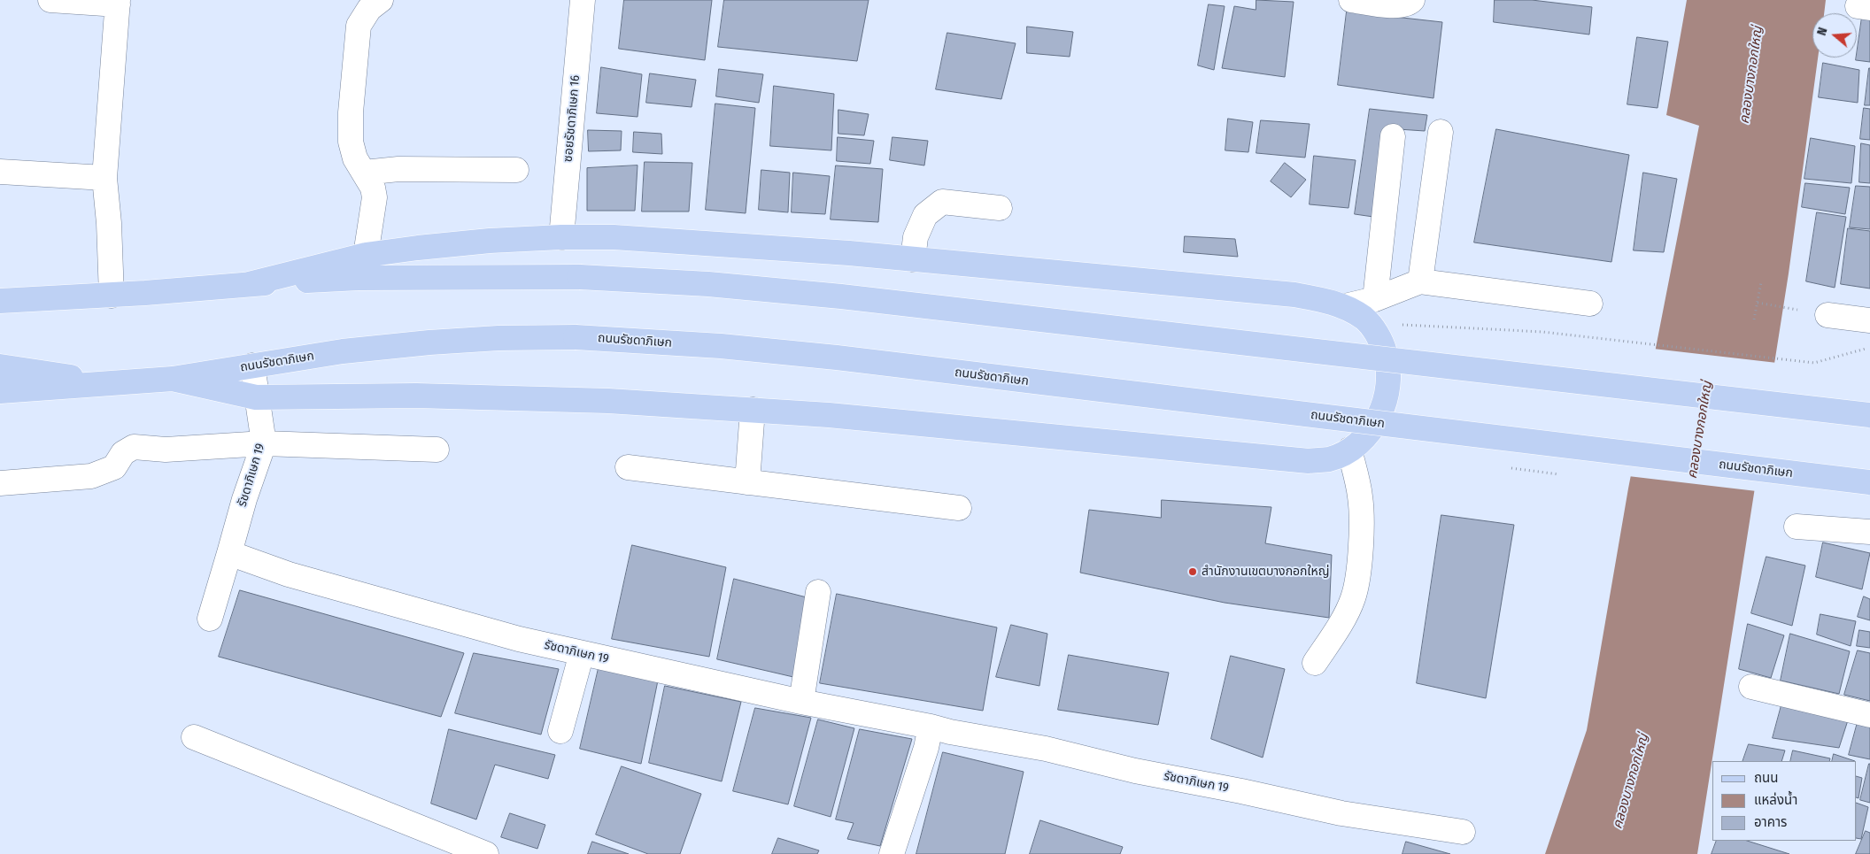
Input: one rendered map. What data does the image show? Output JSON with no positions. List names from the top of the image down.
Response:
{
  "streets": {
    "main road": ["ถนนรัชดาภิเษก"],
    "street": ["ซอยรัชดาภิเษก 16", "รัชดาภิเษก 19"]
  },
  "crossings": [
    ["ถนนรัชดาภิเษก", "รัชดาภิเษก 19"]
  ],
  "water": ["คลองบางกอกใหญ่"],
  "places": ["สำนักงานเขตบางกอกใหญ่"],
  "legend": ["ถนน", "แหล่งน้ำ", "อาคาร"],
  "north": "left"
}
